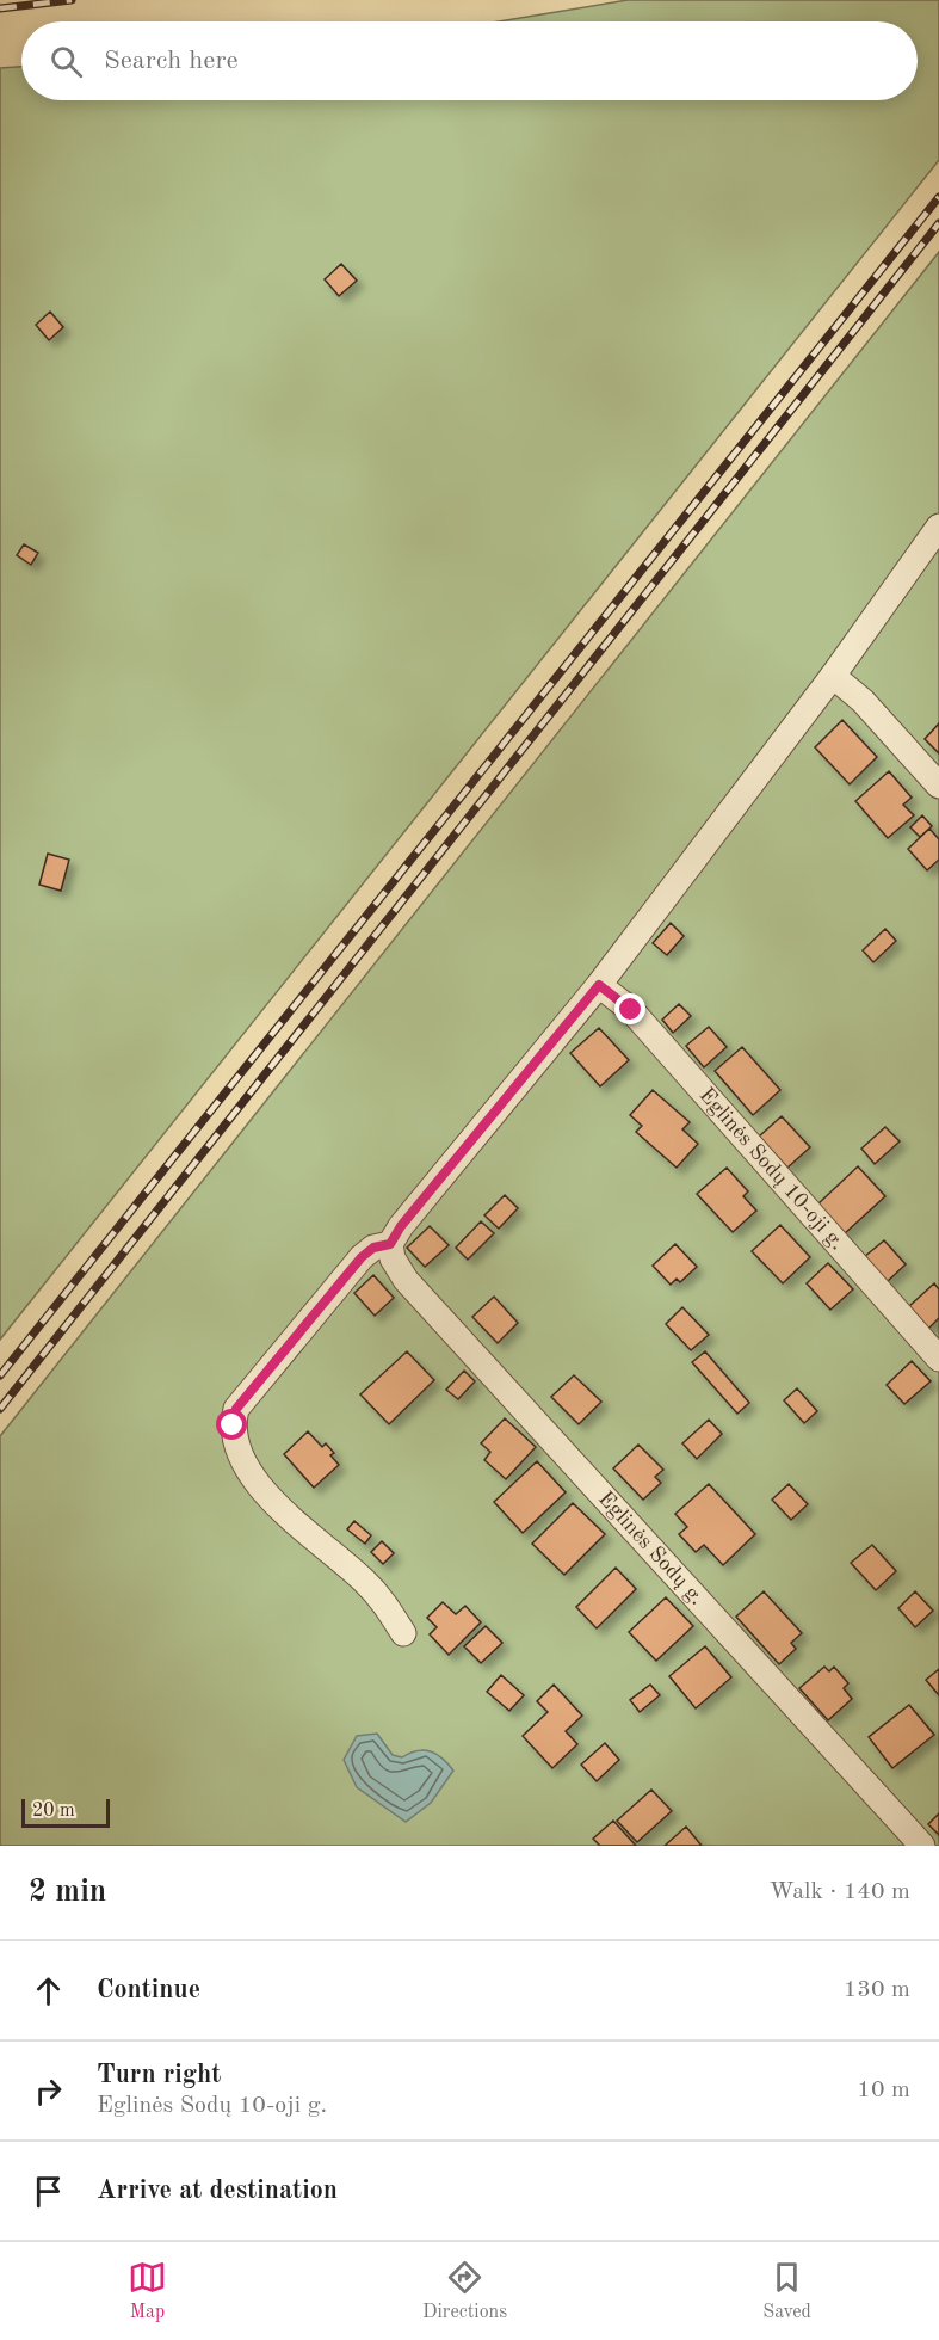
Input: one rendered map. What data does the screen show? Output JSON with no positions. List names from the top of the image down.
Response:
{
  "streets": {
    "street": ["Eglinės Sodų 10-oji g.", "Eglinės Sodų g."]
  },
  "scale_bar": "20 m",
  "page": {
    "search": "Search here",
    "scale": "20 m",
    "heading": ["2 min", "Walk · 140 m"],
    "list": [
      ["Continue", "130 m"],
      ["Turn right", "Eglinės Sodų 10-oji g.", "10 m"],
      "Arrive at destination"
    ],
    "nav": ["Map", "Directions", "Saved"]
  }
}
